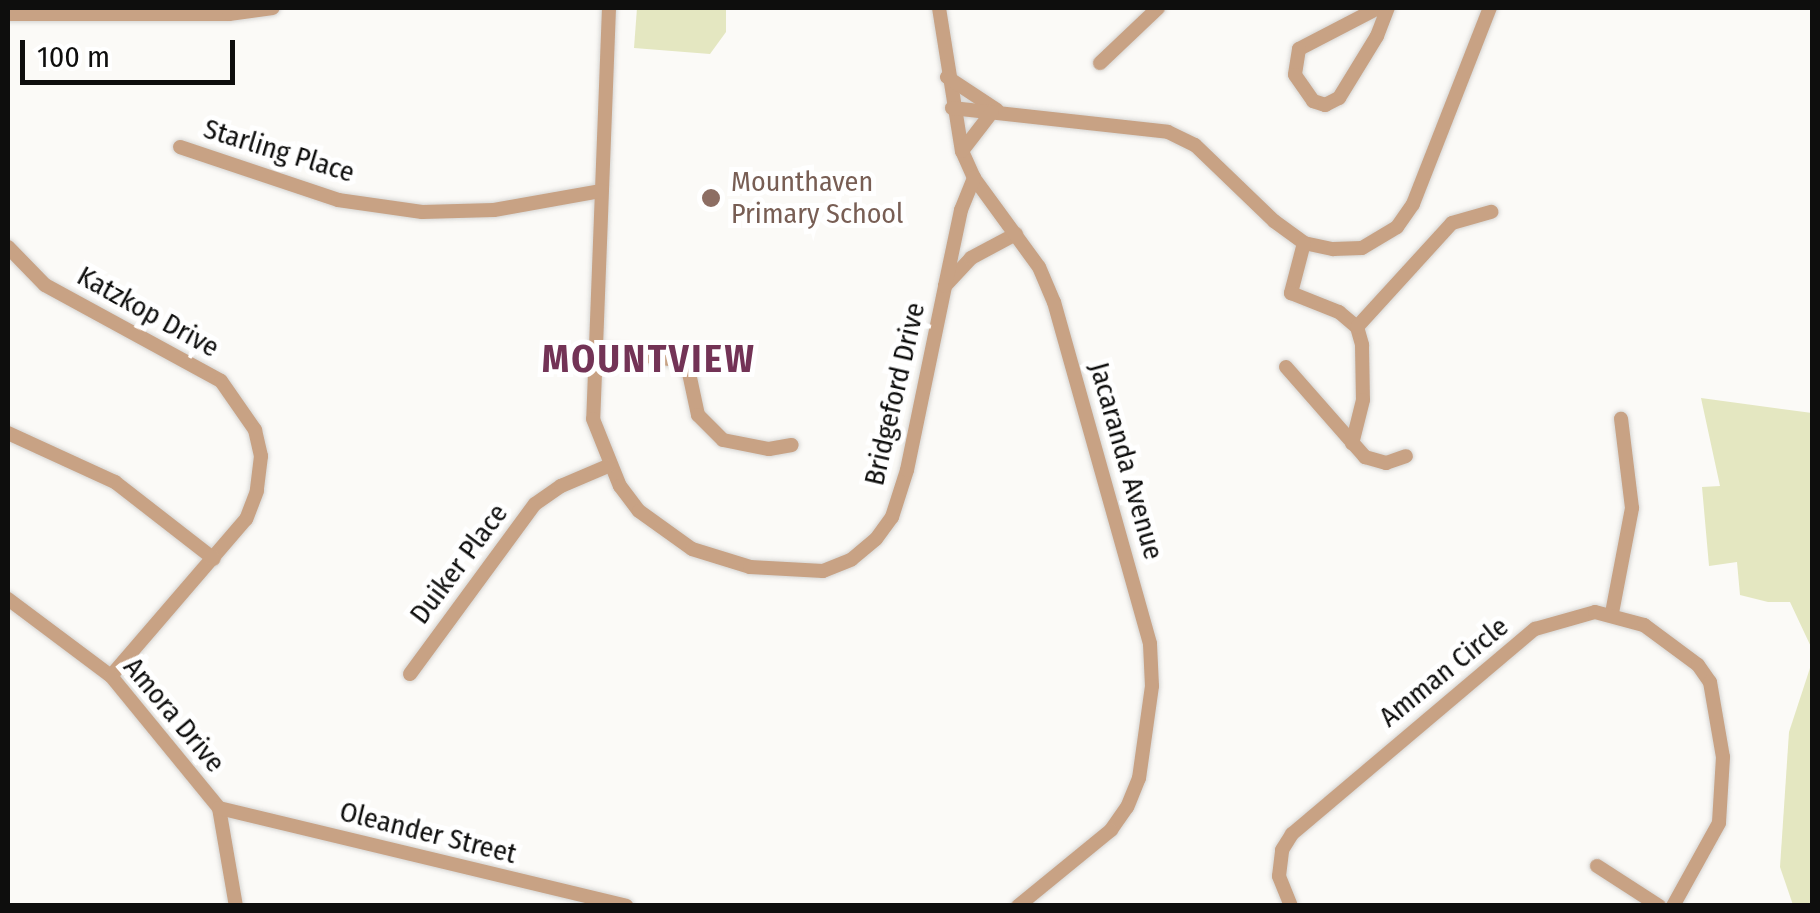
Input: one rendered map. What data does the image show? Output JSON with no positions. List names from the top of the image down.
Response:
{
  "streets": {
    "street": [
      "Starling Place",
      "Katzkop Drive",
      "Bridgeford Drive",
      "Jacaranda Avenue",
      "Duiker Place",
      "Amman Circle",
      "Amora Drive",
      "Oleander Street"
    ]
  },
  "crossings": [
    ["Starling Place", "Bridgeford Drive"],
    ["Katzkop Drive", "Amora Drive"],
    ["Bridgeford Drive", "Jacaranda Avenue"],
    ["Bridgeford Drive", "Duiker Place"],
    ["Amora Drive", "Oleander Street"]
  ],
  "districts": ["MOUNTVIEW"],
  "places": ["Mounthaven Primary School"],
  "scale_bar": "100 m"
}
